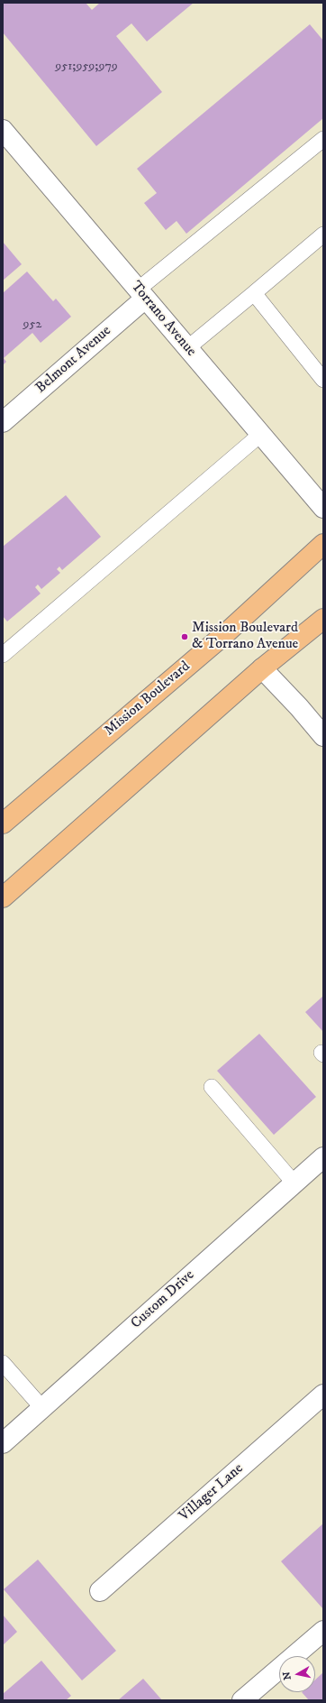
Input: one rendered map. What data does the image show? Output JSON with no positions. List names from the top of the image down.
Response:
{
  "streets": {
    "main road": ["Mission Boulevard"],
    "street": [
      "Torrano Avenue",
      "Belmont Avenue",
      "Custom Drive",
      "Villager Lane"
    ]
  },
  "crossings": [
    ["Torrano Avenue", "Belmont Avenue"]
  ],
  "places": ["Mission Boulevard & Torrano Avenue"],
  "house_numbers": ["951;959;979", "952"],
  "north": "left"
}
